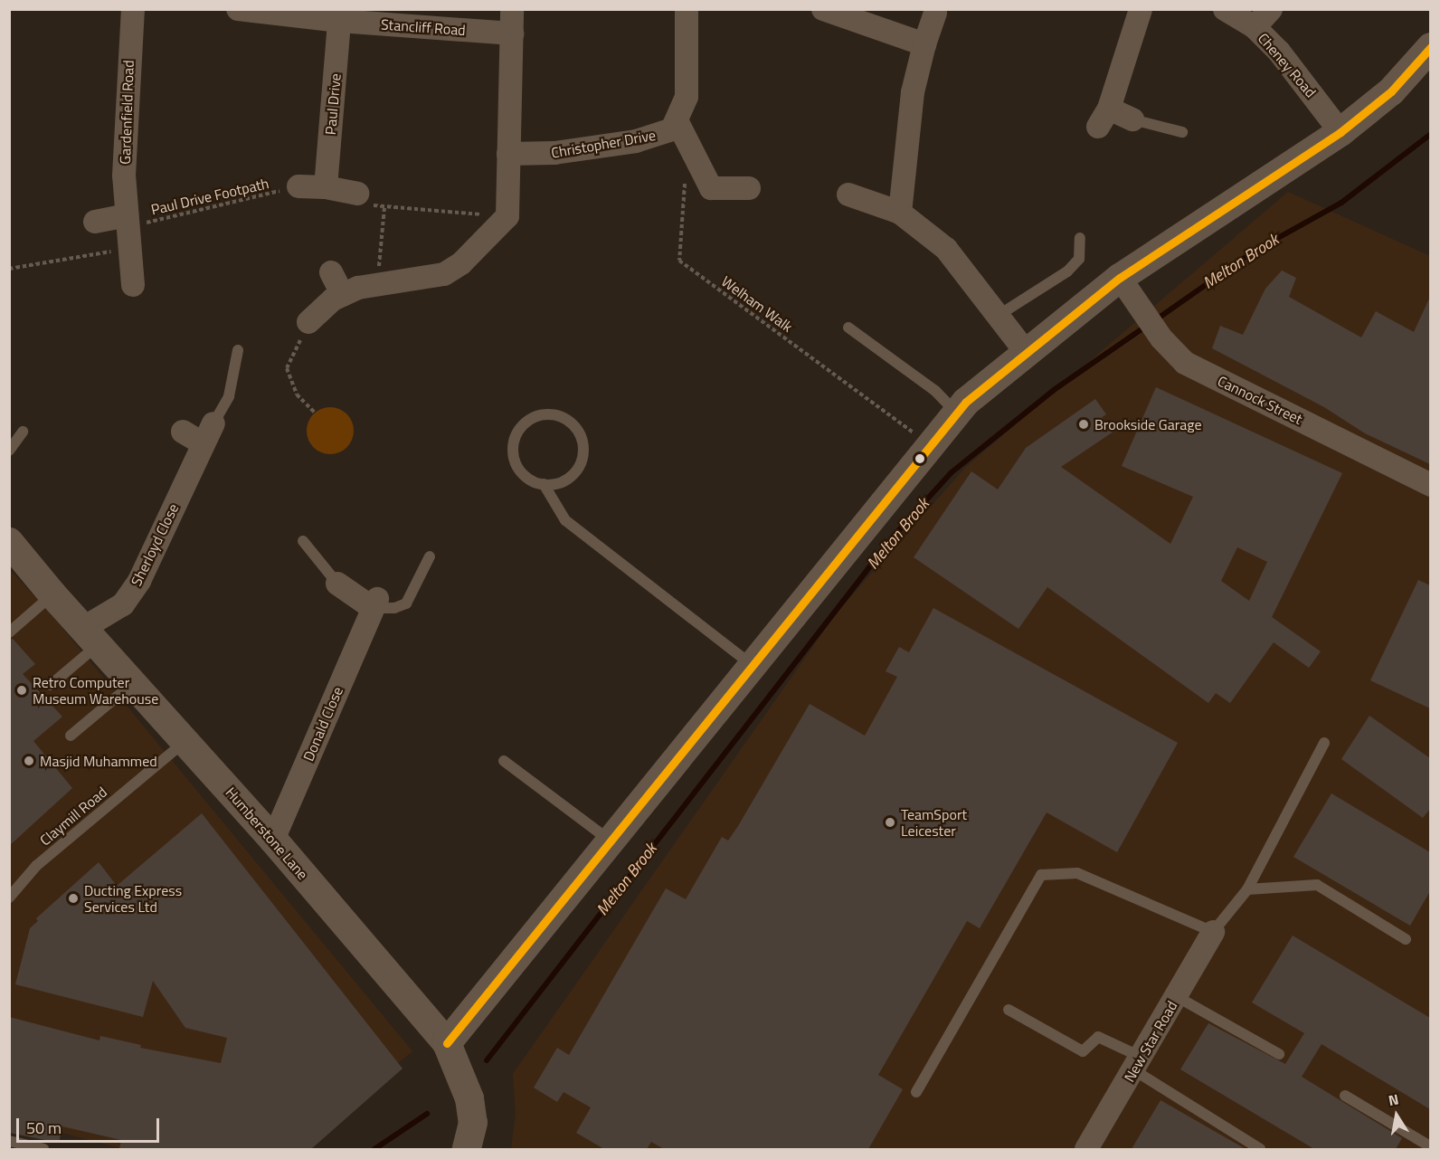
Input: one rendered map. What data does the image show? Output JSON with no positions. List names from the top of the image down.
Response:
{
  "streets": {
    "street": [
      "Stancliff Road",
      "Cheney Road",
      "Paul Drive",
      "Gardenfield Road",
      "Christopher Drive",
      "Cannock Street",
      "Sherloyd Close",
      "Donald Close",
      "Humberstone Lane",
      "New Star Road"
    ],
    "lane": ["Claymill Road"],
    "path": ["Paul Drive Footpath", "Welham Walk"]
  },
  "crossings": [
    ["Stancliff Road", "Paul Drive"],
    ["Gardenfield Road", "Paul Drive Footpath"],
    ["Sherloyd Close", "Humberstone Lane"],
    ["Donald Close", "Humberstone Lane"],
    ["Claymill Road", "Humberstone Lane"]
  ],
  "water": ["Melton Brook"],
  "places": [
    "Brookside Garage",
    "Retro Computer Museum Warehouse",
    "Masjid Muhammed",
    "TeamSport Leicester",
    "Ducting Express Services Ltd"
  ],
  "scale_bar": "50 m",
  "north": "top"
}
